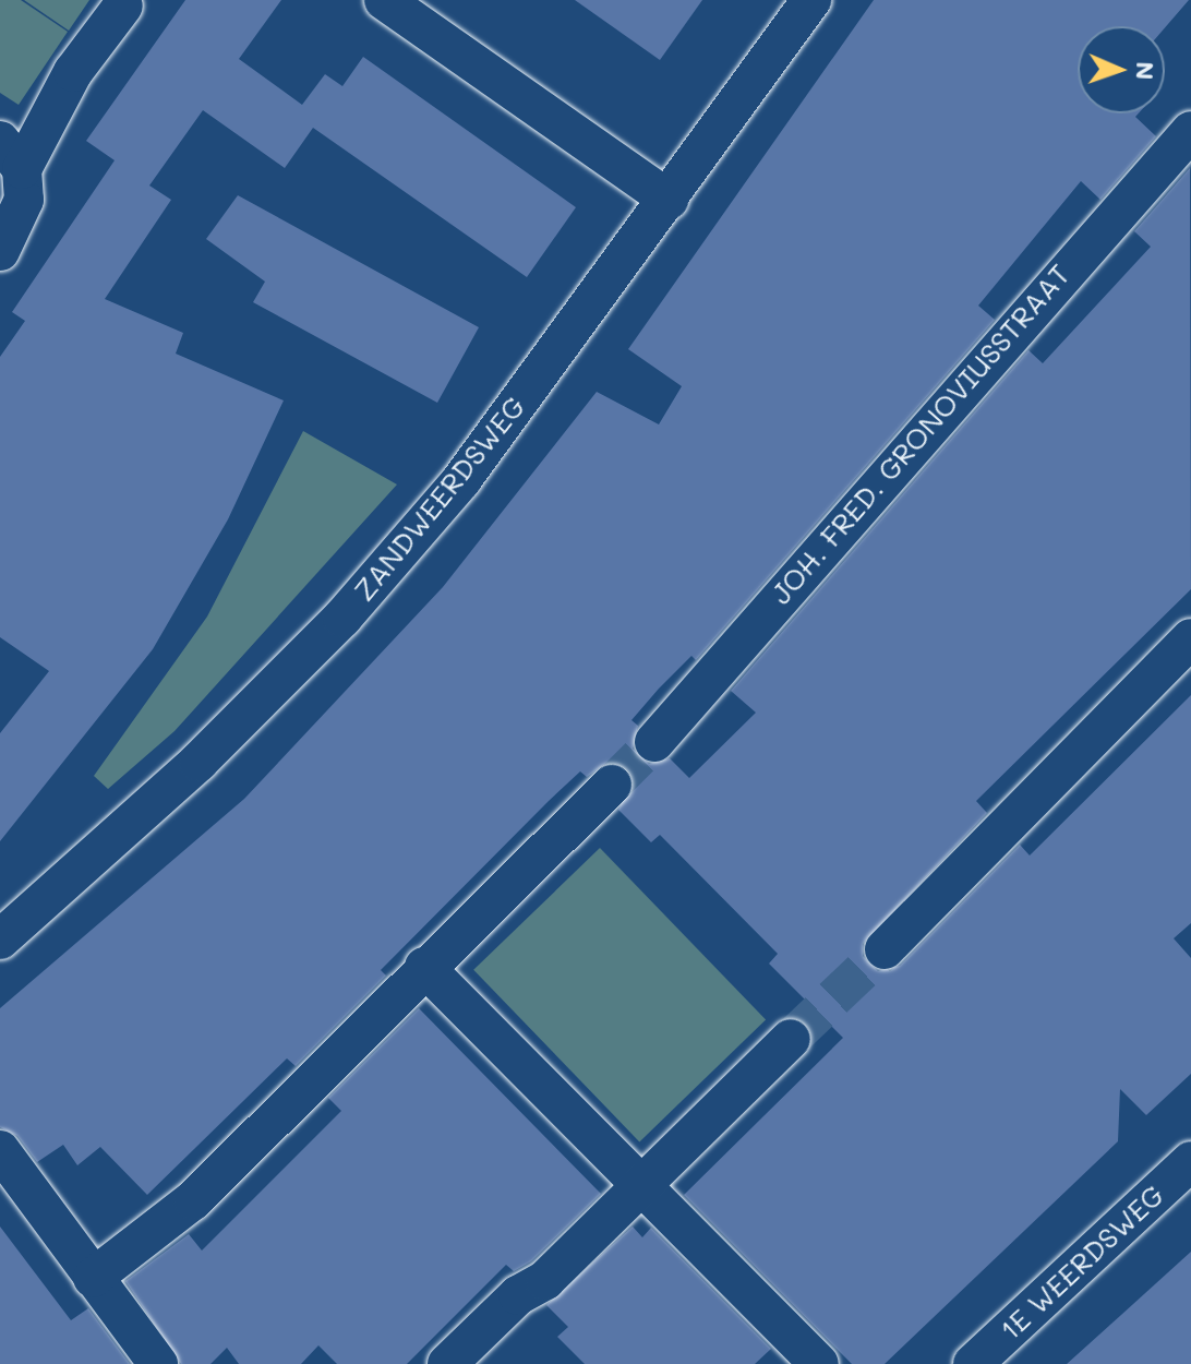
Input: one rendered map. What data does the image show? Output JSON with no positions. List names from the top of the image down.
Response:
{
  "streets": {
    "street": ["JOH. FRED. GRONOVIUSSTRAAT", "ZANDWEERDSWEG", "1E WEERDSWEG"]
  },
  "north": "right"
}
